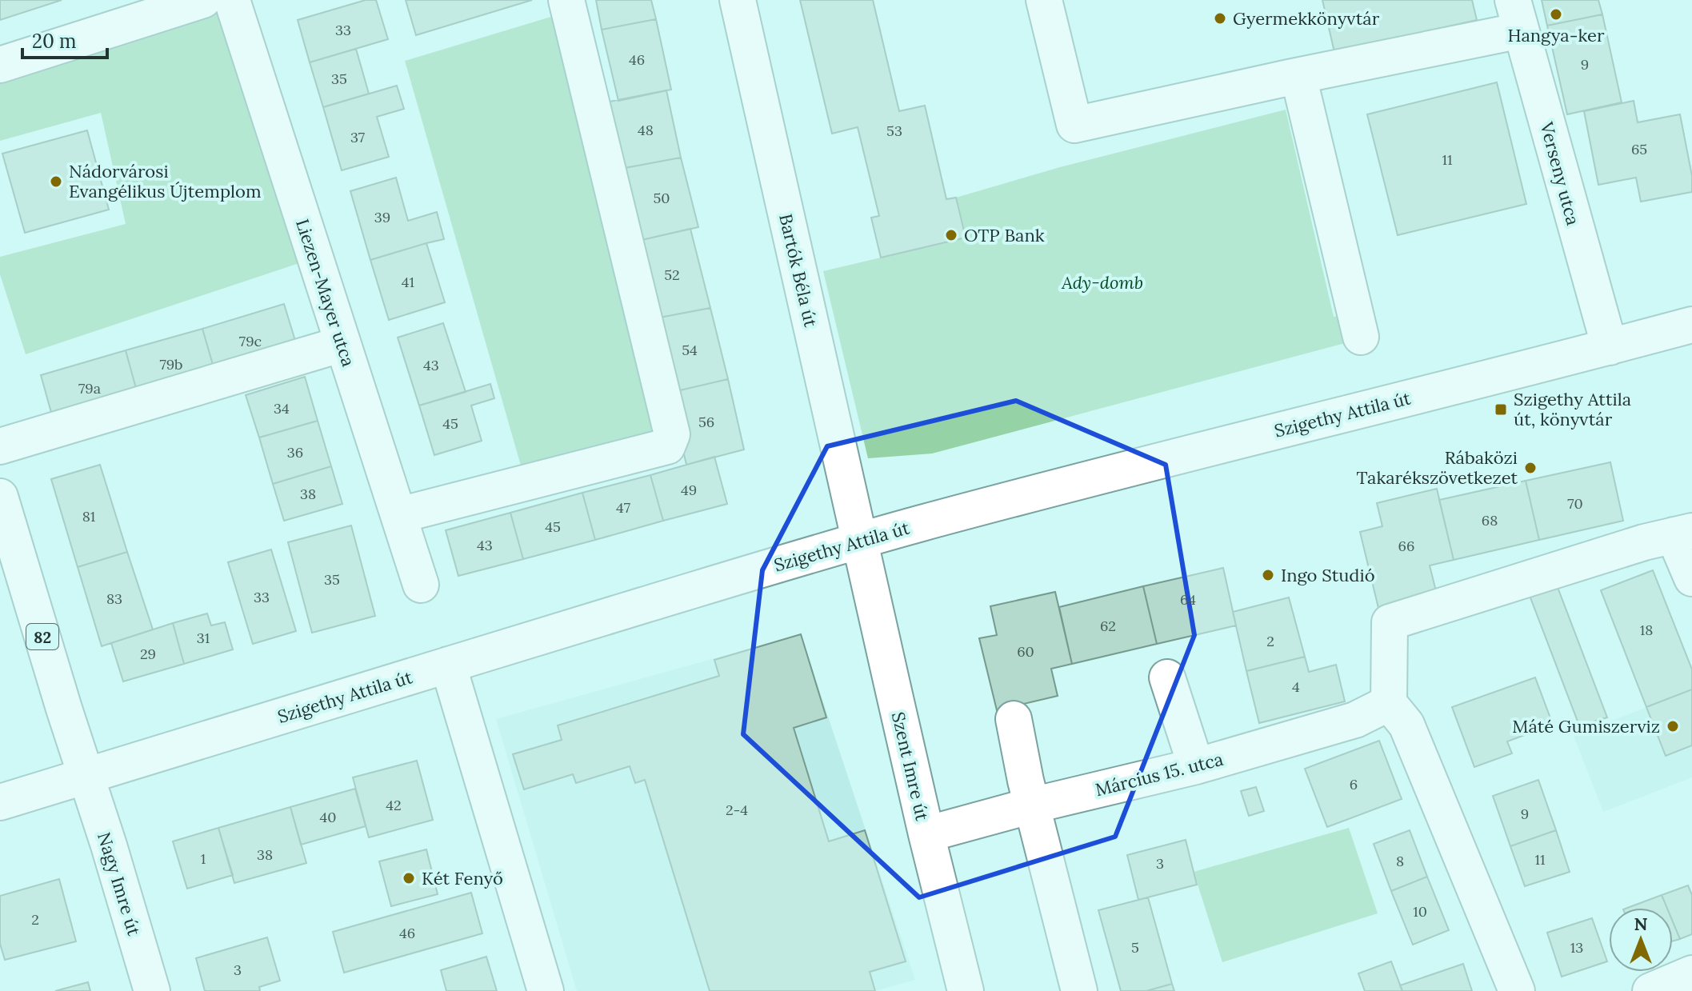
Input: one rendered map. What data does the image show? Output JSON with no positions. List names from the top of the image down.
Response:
{
  "streets": {
    "street": [
      "Verseny utca",
      "Bartók Béla út",
      "Liezen-Mayer utca",
      "Szigethy Attila út",
      "82",
      "Szent Imre út",
      "Március 15. utca",
      "Nagy Imre út"
    ]
  },
  "crossings": [
    ["Verseny utca", "Szigethy Attila út"],
    ["Bartók Béla út", "Szigethy Attila út"],
    ["Bartók Béla út", "Szent Imre út"],
    ["Szigethy Attila út", "82"],
    ["Szigethy Attila út", "Szent Imre út"],
    ["Szigethy Attila út", "Nagy Imre út"],
    ["82", "Nagy Imre út"],
    ["Szent Imre út", "Március 15. utca"]
  ],
  "parks": ["Ady-domb"],
  "places": {
    "other": [
      "Hangya-ker",
      "Gyermekkönyvtár",
      "Nádorvárosi Evangélikus Újtemplom",
      "OTP Bank",
      "Rábaközi Takarékszövetkezet",
      "Ingo Studió",
      "Máté Gumiszerviz",
      "Két Fenyő"
    ],
    "transit": ["Szigethy Attila út, könyvtár"]
  },
  "house_numbers": [
    "33",
    "46",
    "9",
    "35",
    "48",
    "53",
    "37",
    "65",
    "11",
    "50",
    "39",
    "52",
    "41",
    "79c",
    "54",
    "79b",
    "43",
    "79a",
    "34",
    "56",
    "45",
    "36",
    "49",
    "38",
    "70",
    "47",
    "81",
    "68",
    "45",
    "43",
    "66",
    "35",
    "33",
    "83",
    "64",
    "62",
    "18",
    "31",
    "2",
    "60",
    "29",
    "4",
    "6",
    "42",
    "2-4",
    "9",
    "40",
    "38",
    "1",
    "11",
    "8",
    "3",
    "10",
    "2",
    "46",
    "5",
    "13",
    "3"
  ],
  "scale_bar": "20 m",
  "north": "top"
}
